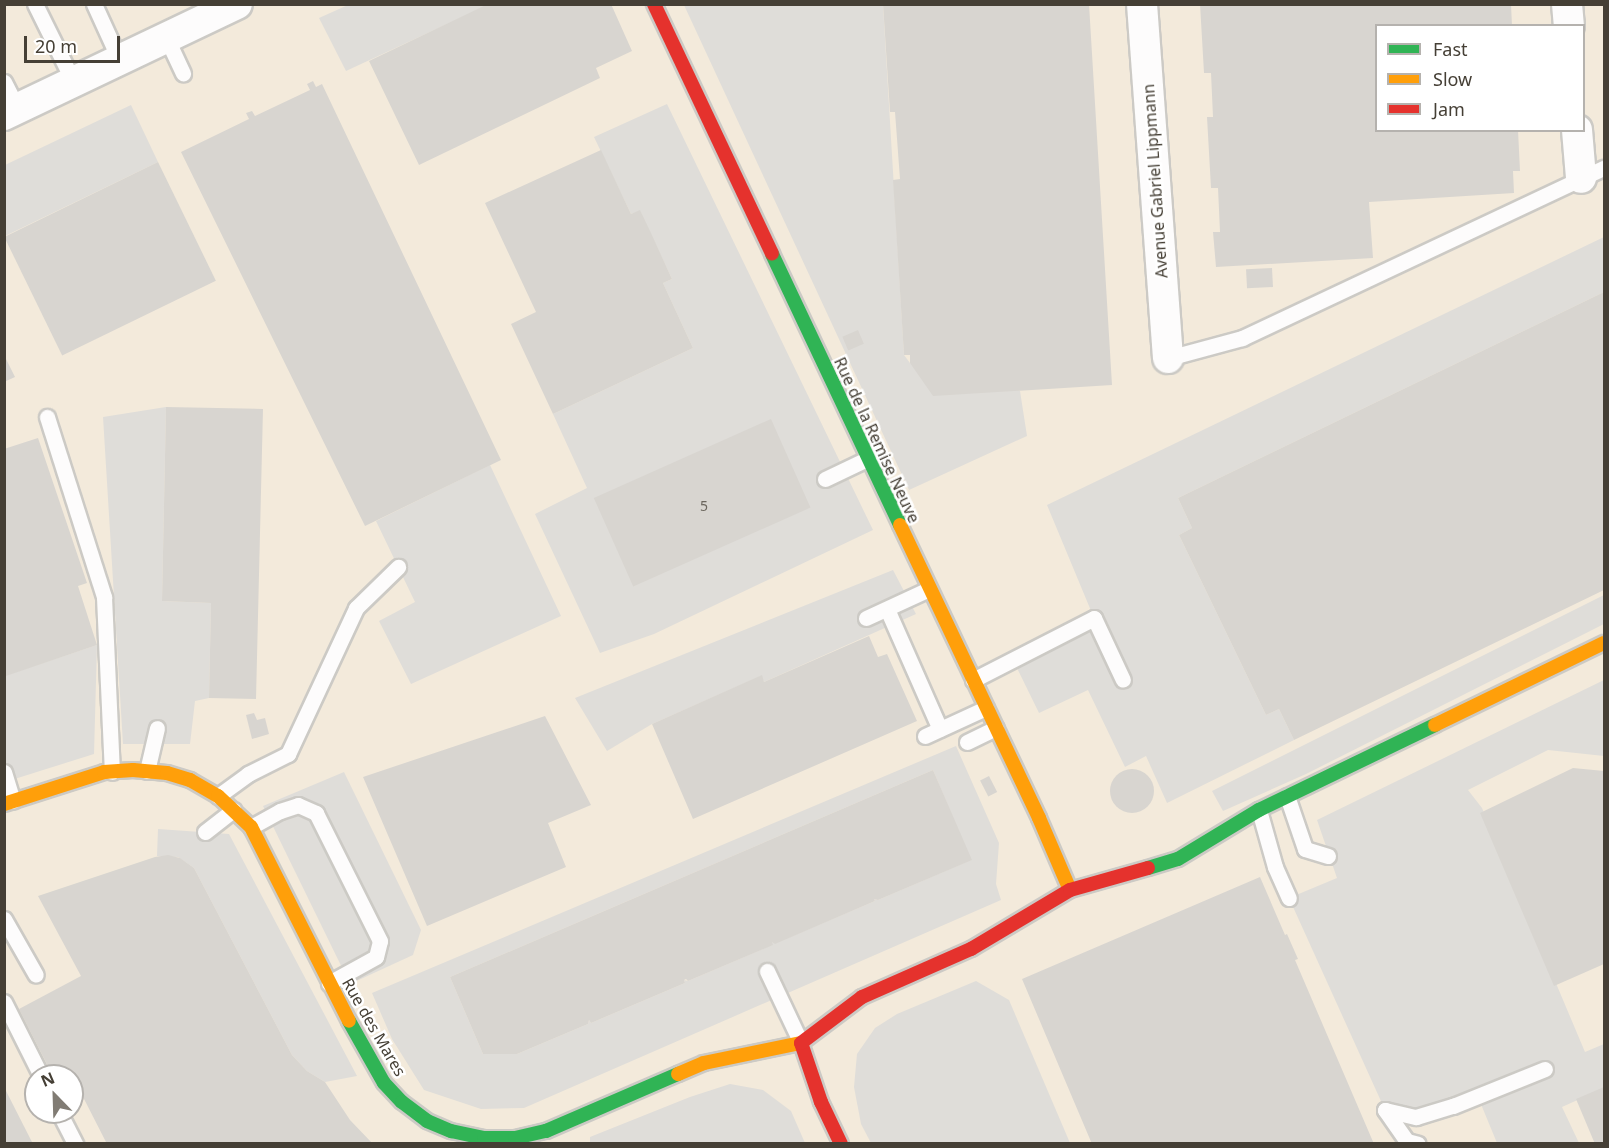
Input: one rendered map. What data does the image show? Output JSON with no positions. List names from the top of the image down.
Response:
{
  "streets": {
    "street": ["Avenue Gabriel Lippmann", "Rue de la Remise Neuve", "Rue des Mares"]
  },
  "house_numbers": ["5"],
  "legend": ["Fast", "Slow", "Jam"],
  "scale_bar": "20 m",
  "north": "top left"
}
